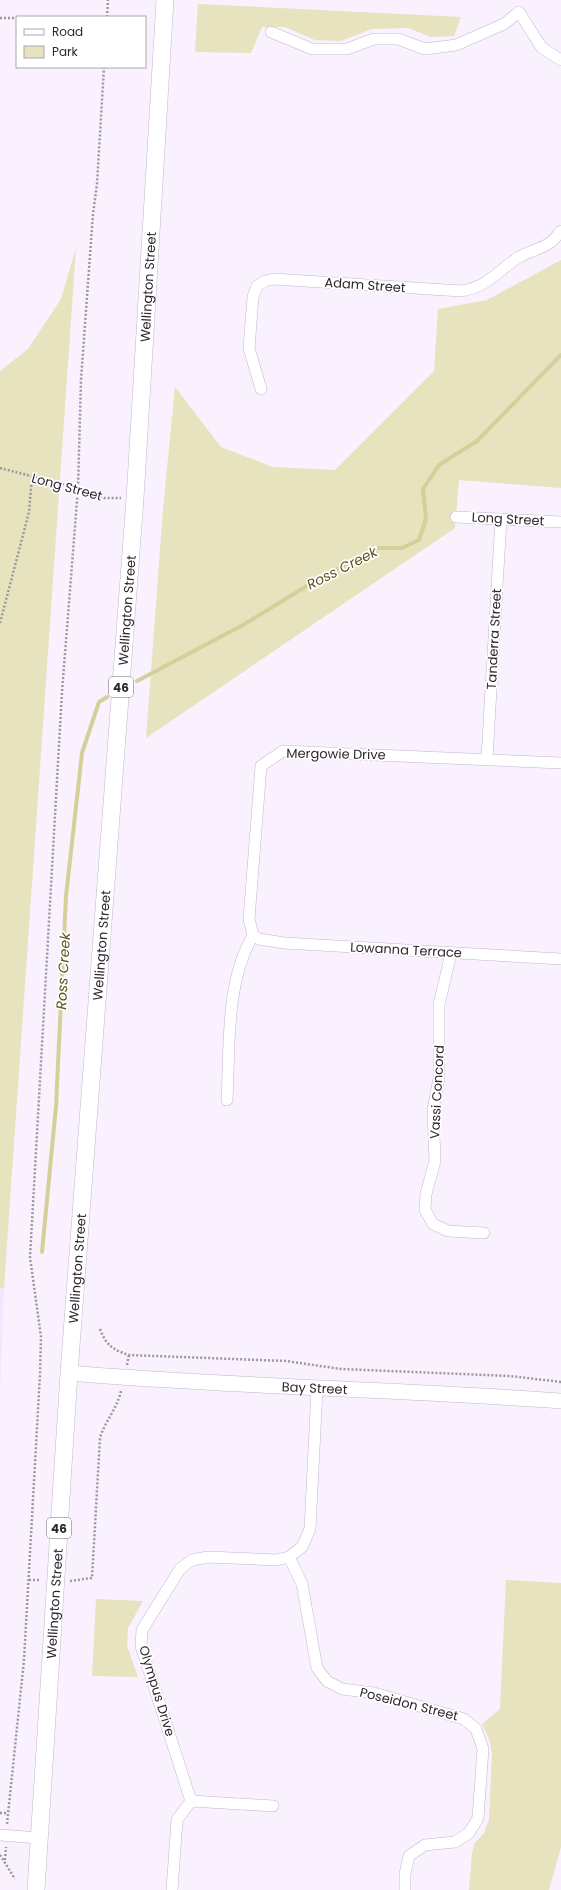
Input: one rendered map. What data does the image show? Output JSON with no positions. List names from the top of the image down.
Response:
{
  "streets": {
    "main road": ["Wellington Street", "46"],
    "street": [
      "Adam Street",
      "Long Street",
      "Tanderra Street",
      "Mergowie Drive",
      "Lowanna Terrace",
      "Vassi Concord",
      "Bay Street",
      "Olympus Drive",
      "Poseidon Street"
    ]
  },
  "crossings": [
    ["Wellington Street", "Long Street"],
    ["Wellington Street", "Bay Street"],
    ["Long Street", "Tanderra Street"],
    ["Tanderra Street", "Mergowie Drive"],
    ["Mergowie Drive", "Lowanna Terrace"],
    ["Lowanna Terrace", "Vassi Concord"],
    ["Olympus Drive", "Poseidon Street"]
  ],
  "water": ["Ross Creek"],
  "legend": ["Road", "Park"]
}
